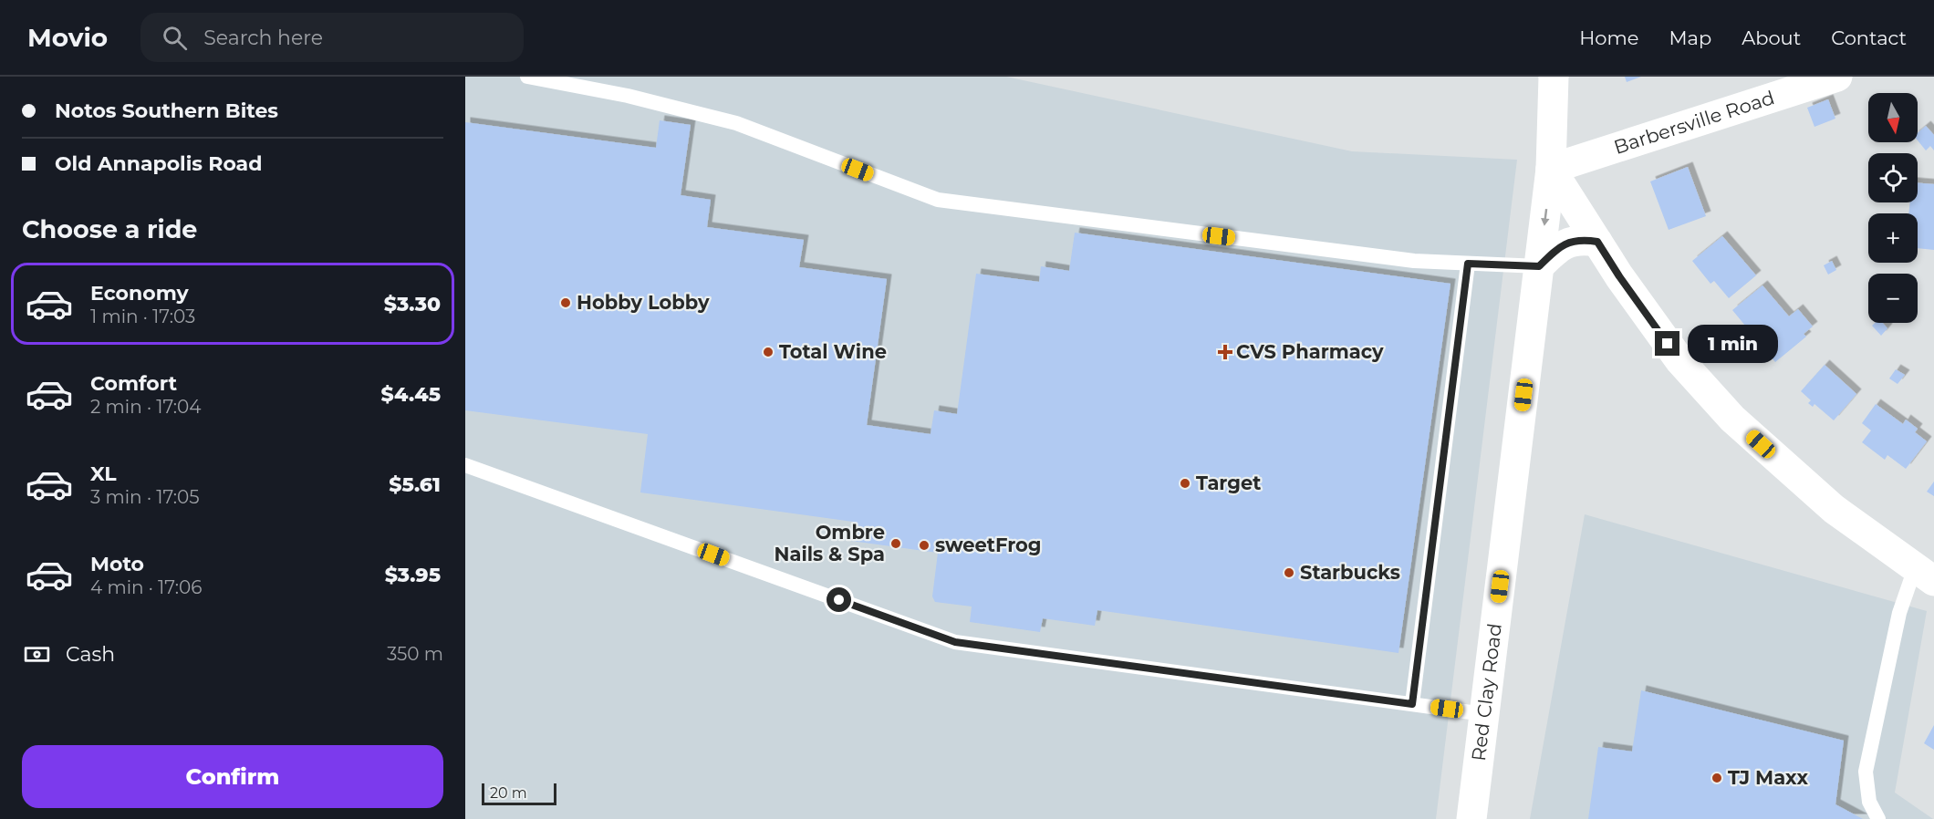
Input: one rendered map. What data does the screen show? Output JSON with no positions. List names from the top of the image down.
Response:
{
  "streets": {
    "street": ["Barbersville Road", "Red Clay Road"]
  },
  "crossings": [
    ["Barbersville Road", "Red Clay Road"]
  ],
  "places": {
    "other": [
      "Hobby Lobby",
      "Total Wine",
      "Target",
      "Ombre Nails & Spa",
      "sweetFrog",
      "Starbucks",
      "TJ Maxx"
    ],
    "health": ["CVS Pharmacy"]
  },
  "scale_bar": "20 m",
  "north": "bottom",
  "page": {
    "header": "Movio",
    "search": "Search here",
    "nav": [
      "Home",
      "Map",
      "About",
      "Contact"
    ],
    "banner": ["Notos Southern Bites", "Old Annapolis Road"],
    "map_buttons": ["+", "−"],
    "heading": "Choose a ride",
    "list": [
      {
        "name": "Economy",
        "note": "1 min · 17:03",
        "value": "$3.30"
      },
      {
        "name": "Comfort",
        "note": "2 min · 17:04",
        "value": "$4.45"
      },
      {
        "name": "XL",
        "note": "3 min · 17:05",
        "value": "$5.61"
      },
      {
        "name": "Moto",
        "note": "4 min · 17:06",
        "value": "$3.95"
      }
    ],
    "bubble": "1 min",
    "pay": ["Cash", "350 m"],
    "buttons": "Confirm",
    "scale": "20 m"
  }
}
